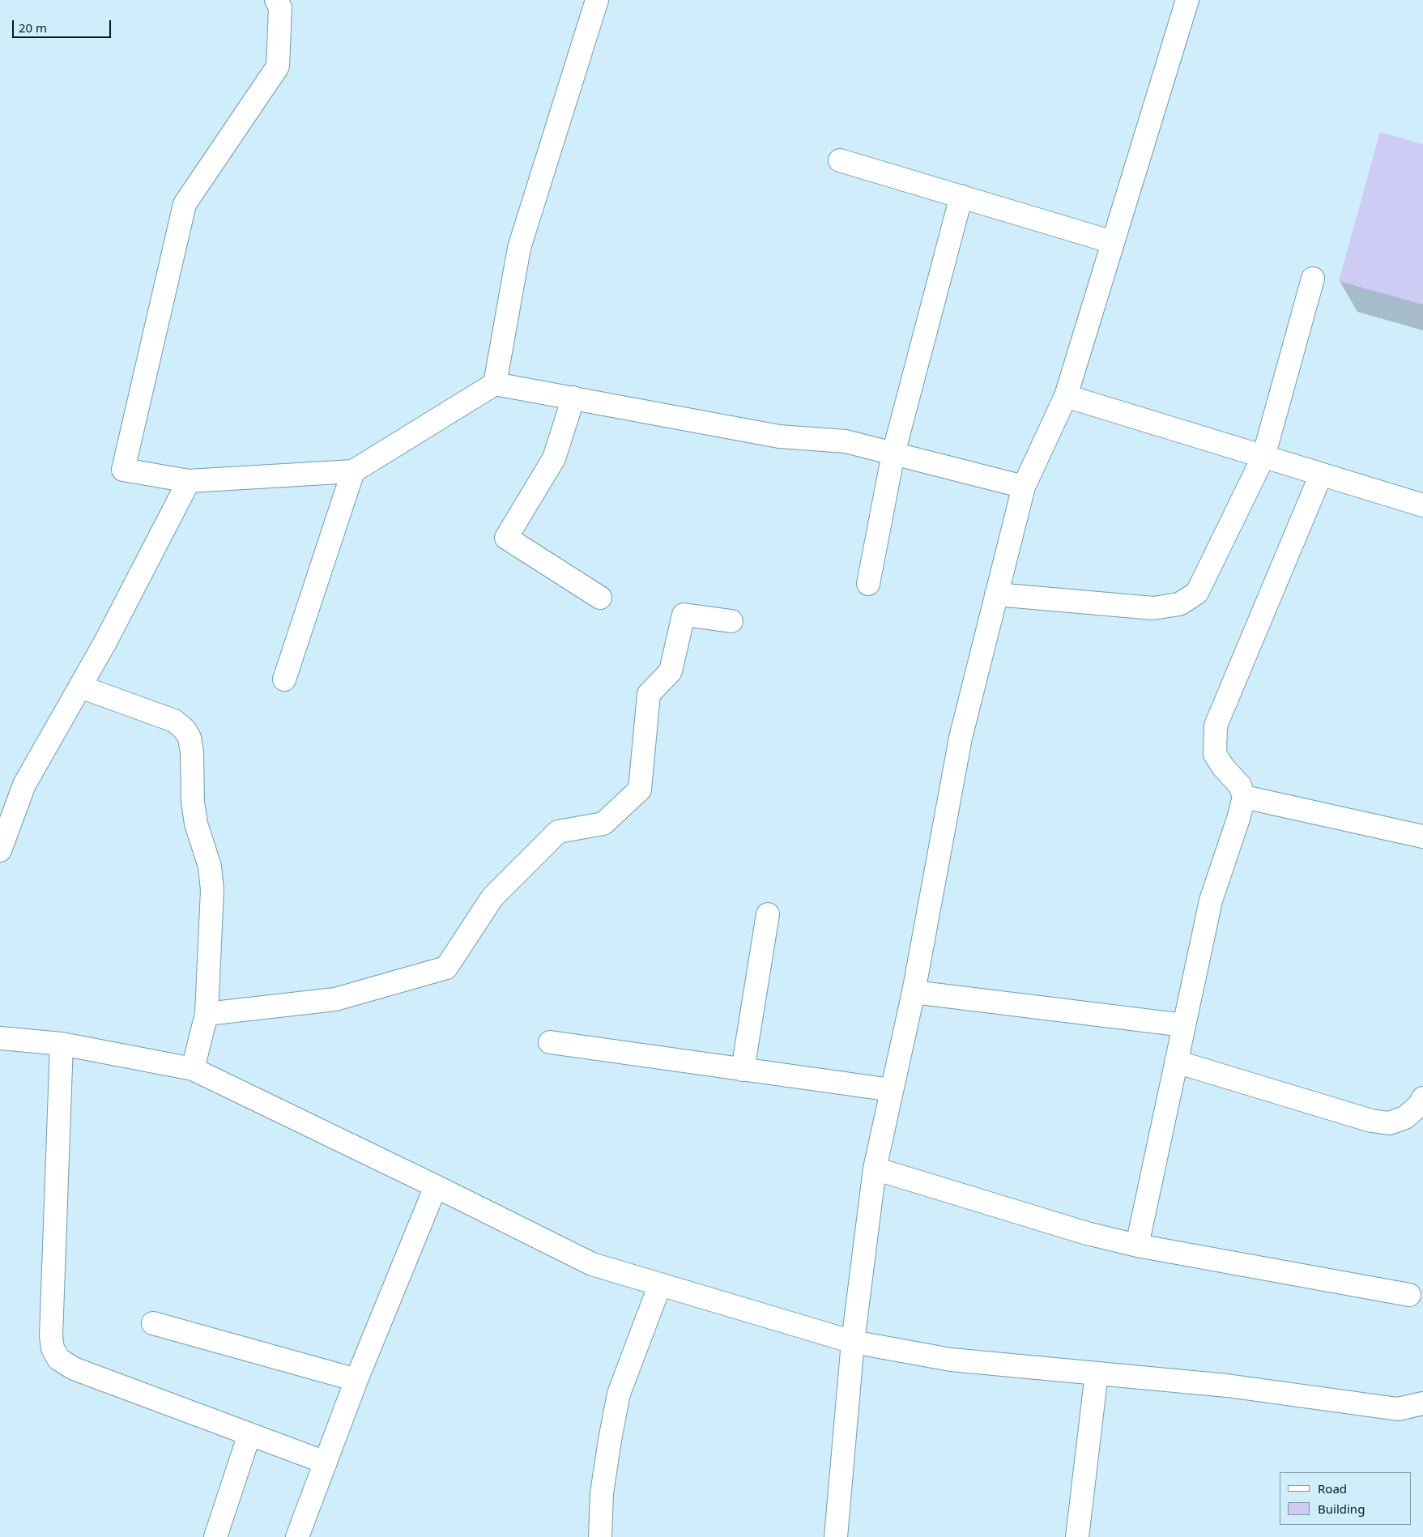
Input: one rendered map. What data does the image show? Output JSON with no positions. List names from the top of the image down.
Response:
{
  "legend": ["Road", "Building"],
  "scale_bar": "20 m"
}
